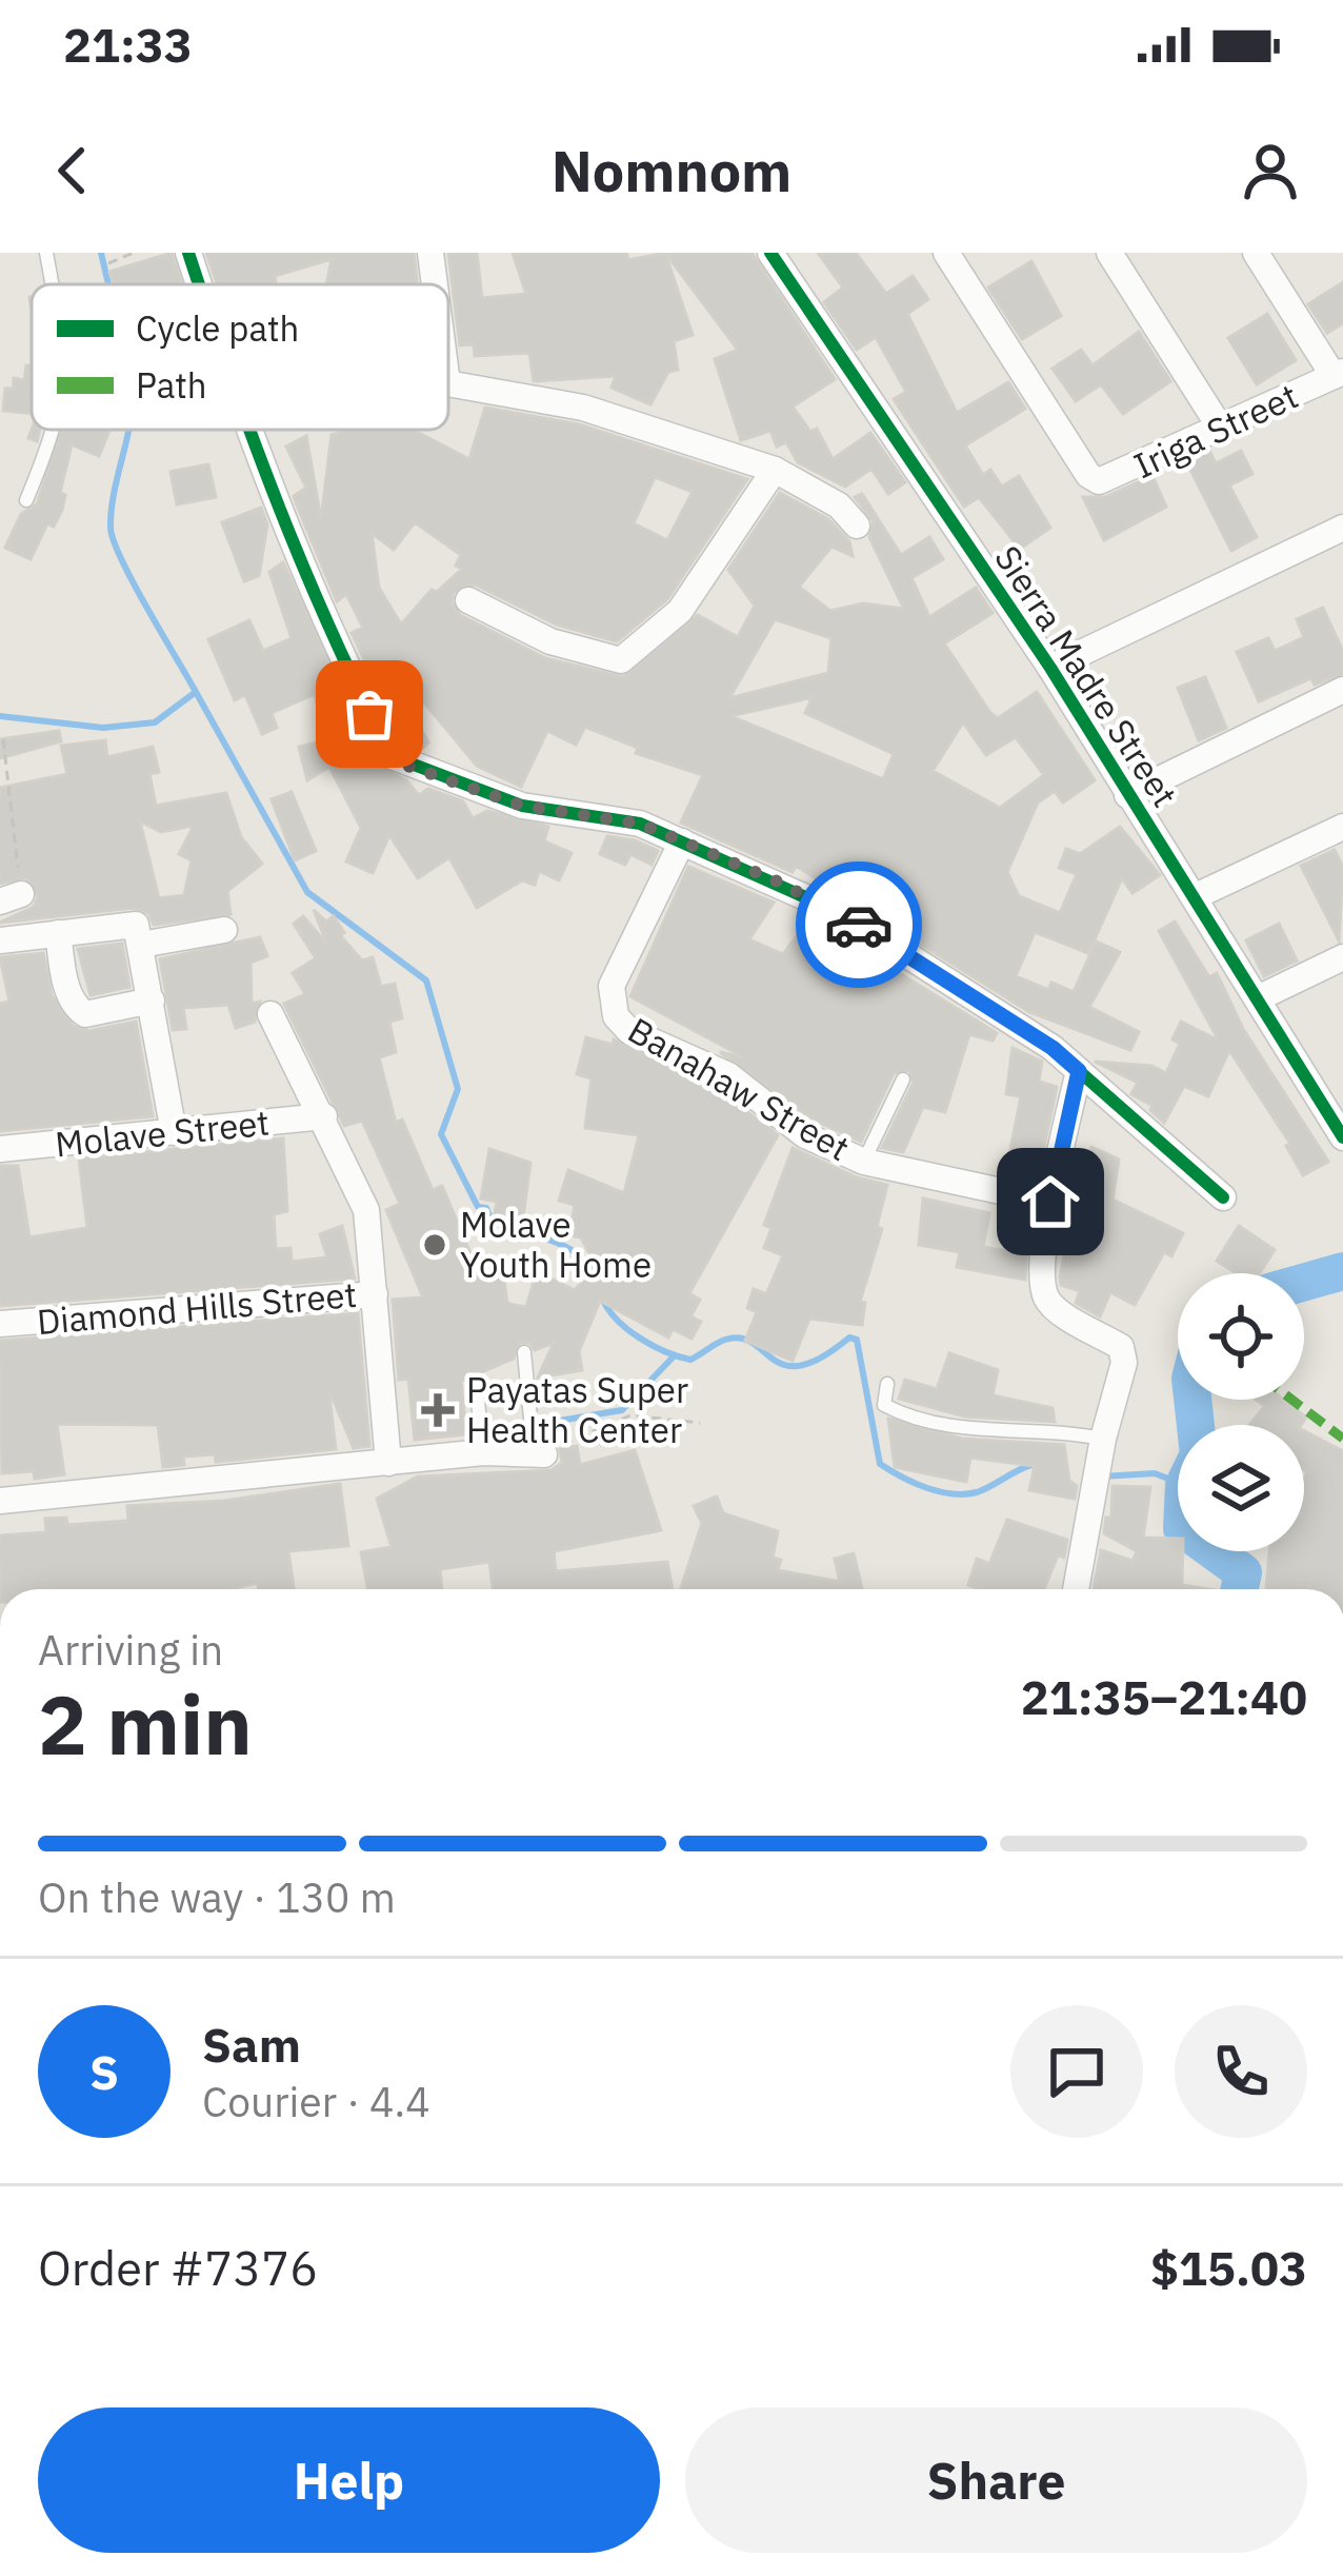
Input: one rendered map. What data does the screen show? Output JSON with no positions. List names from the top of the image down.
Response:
{
  "streets": {
    "street": [
      "Iriga Street",
      "Sierra Madre Street",
      "Banahaw Street",
      "Molave Street",
      "Diamond Hills Street"
    ]
  },
  "places": {
    "other": ["Molave Youth Home"],
    "health": ["Payatas Super Health Center"]
  },
  "legend": ["Cycle path", "Path"],
  "page": {
    "status": "21:33",
    "header": "Nomnom",
    "heading": ["2 min", "Arriving in", "21:35–21:40"],
    "panel": [
      "Sam",
      "Courier · 4.4",
      "Order #7376",
      "$15.03"
    ],
    "bar": "On the way · 130 m",
    "round": "S",
    "buttons": ["Help", "Share"]
  }
}
